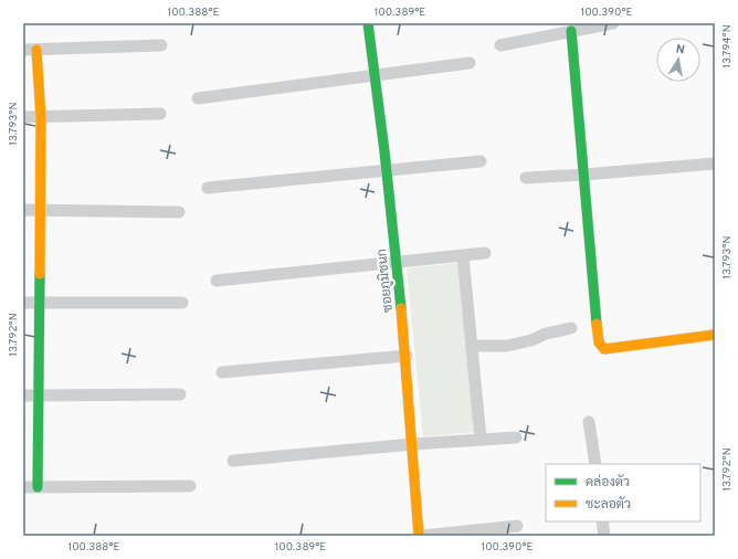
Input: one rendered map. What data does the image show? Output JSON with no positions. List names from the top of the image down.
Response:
{
  "streets": {
    "street": ["ซอยภูมิชนก"]
  },
  "legend": ["คล่องตัว", "ชะลอตัว"],
  "north": "top",
  "coordinates": [
    "100.388°E",
    "100.389°E",
    "100.390°E",
    "13.794°N",
    "13.793°N",
    "13.792°N"
  ]
}
